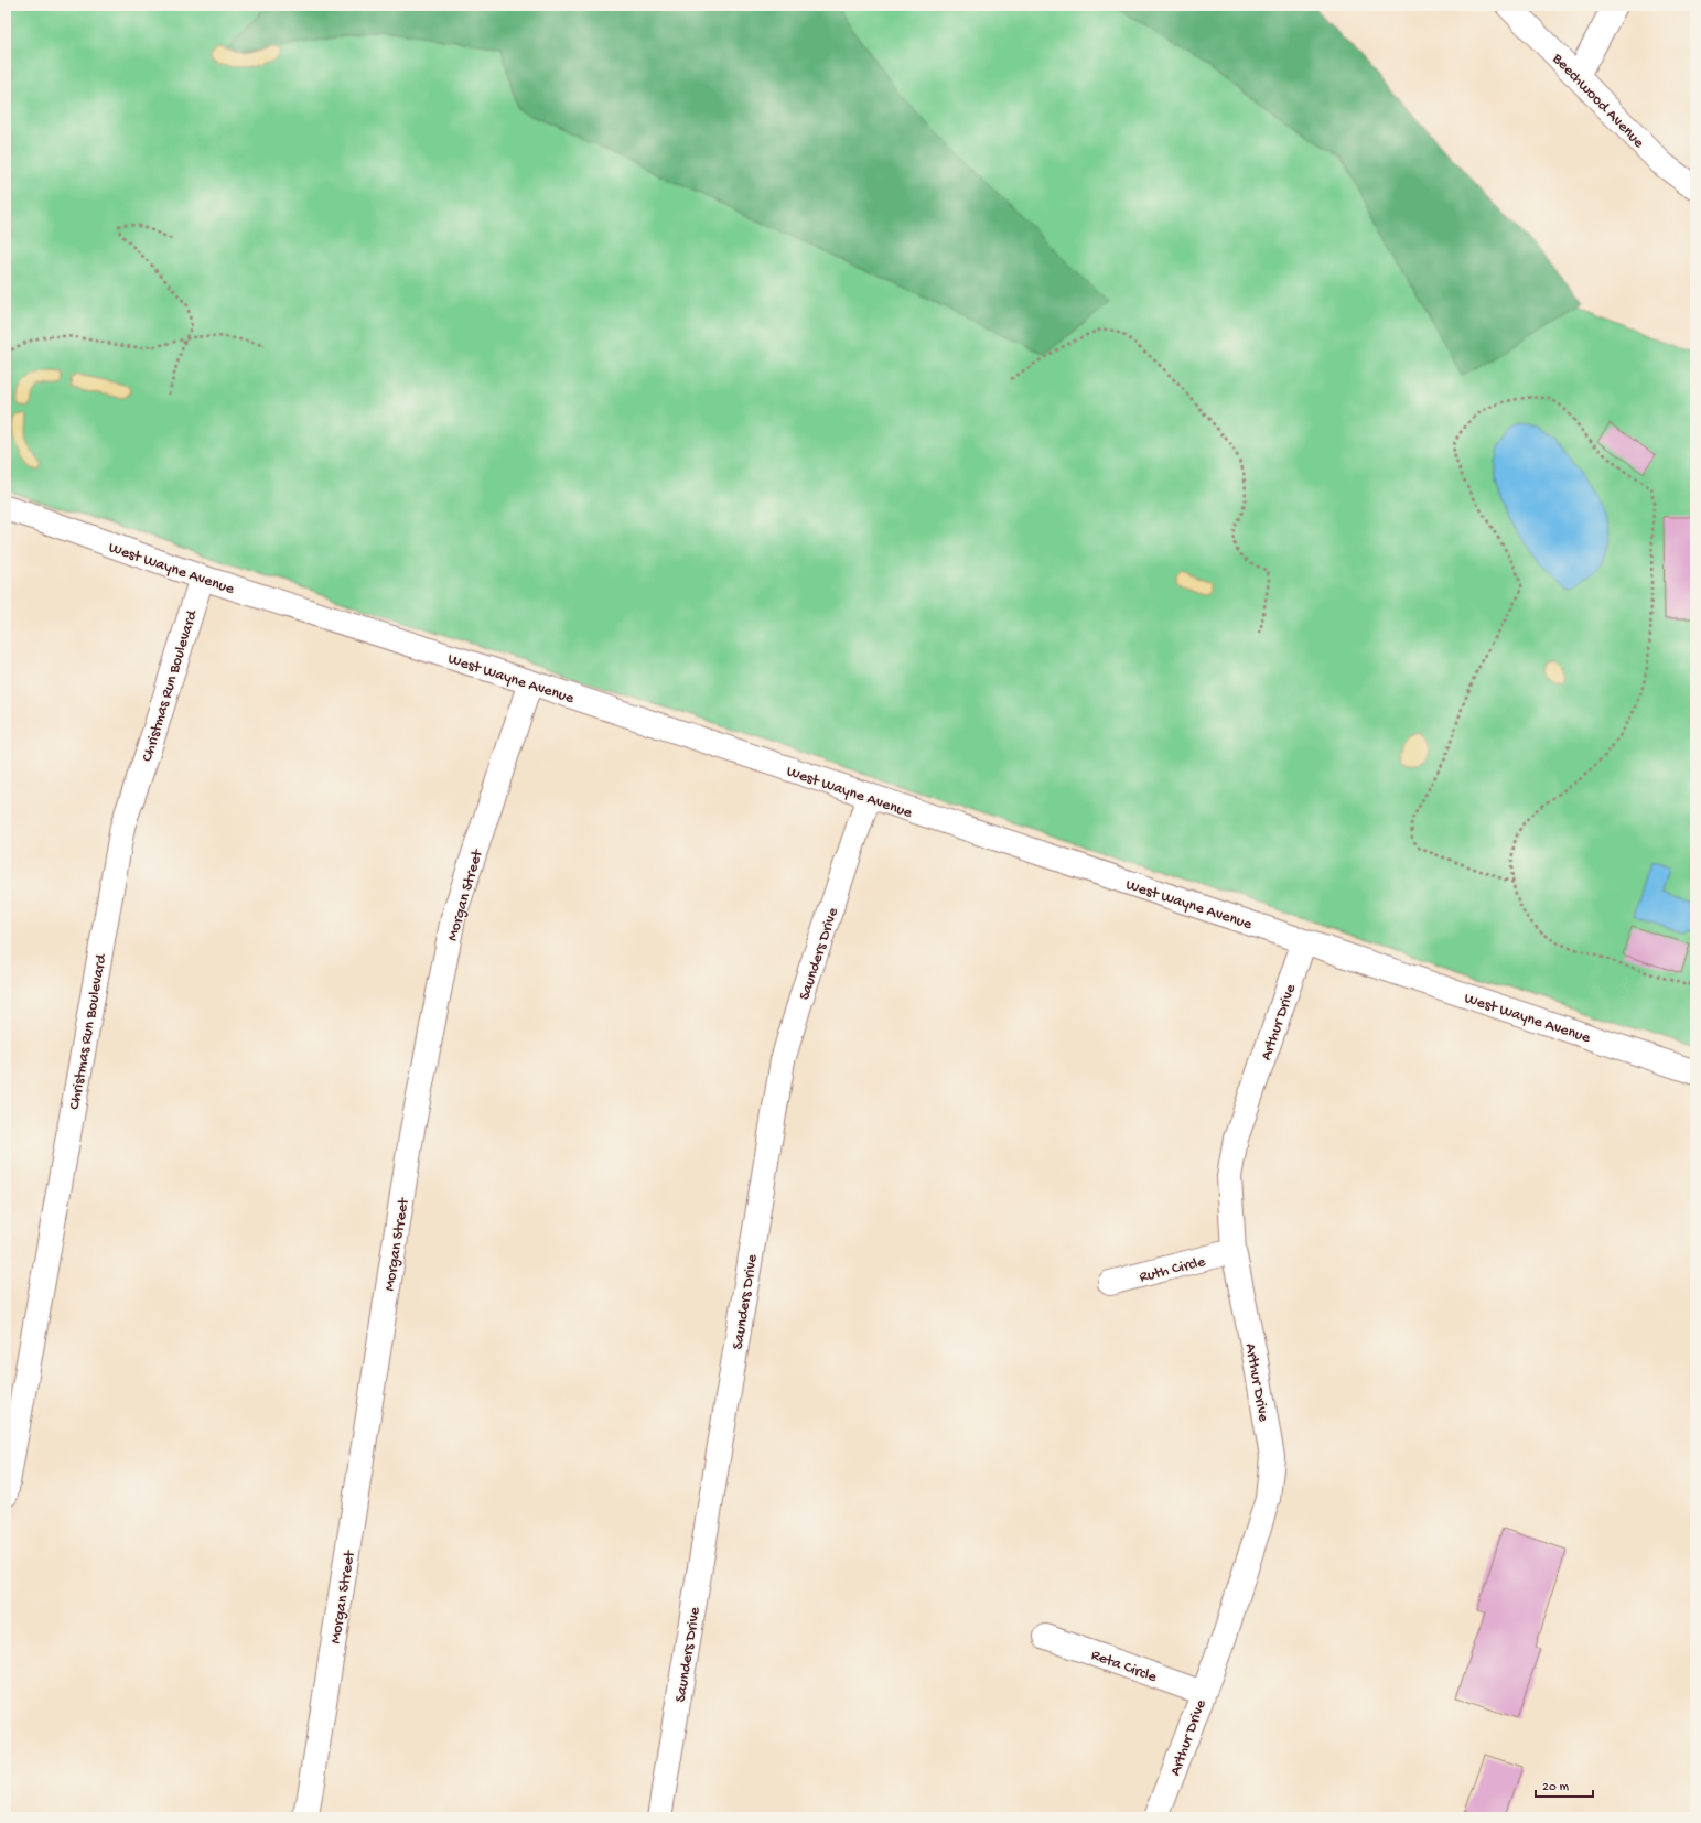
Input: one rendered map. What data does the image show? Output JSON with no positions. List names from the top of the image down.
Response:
{
  "streets": {
    "street": [
      "Beechwood Avenue",
      "West Wayne Avenue",
      "Christmas Run Boulevard",
      "Morgan Street",
      "Saunders Drive",
      "Arthur Drive",
      "Ruth Circle",
      "Reta Circle"
    ]
  },
  "crossings": [
    ["West Wayne Avenue", "Christmas Run Boulevard"],
    ["West Wayne Avenue", "Morgan Street"],
    ["West Wayne Avenue", "Saunders Drive"],
    ["West Wayne Avenue", "Arthur Drive"],
    ["Arthur Drive", "Ruth Circle"],
    ["Arthur Drive", "Reta Circle"]
  ],
  "scale_bar": "20 m"
}
